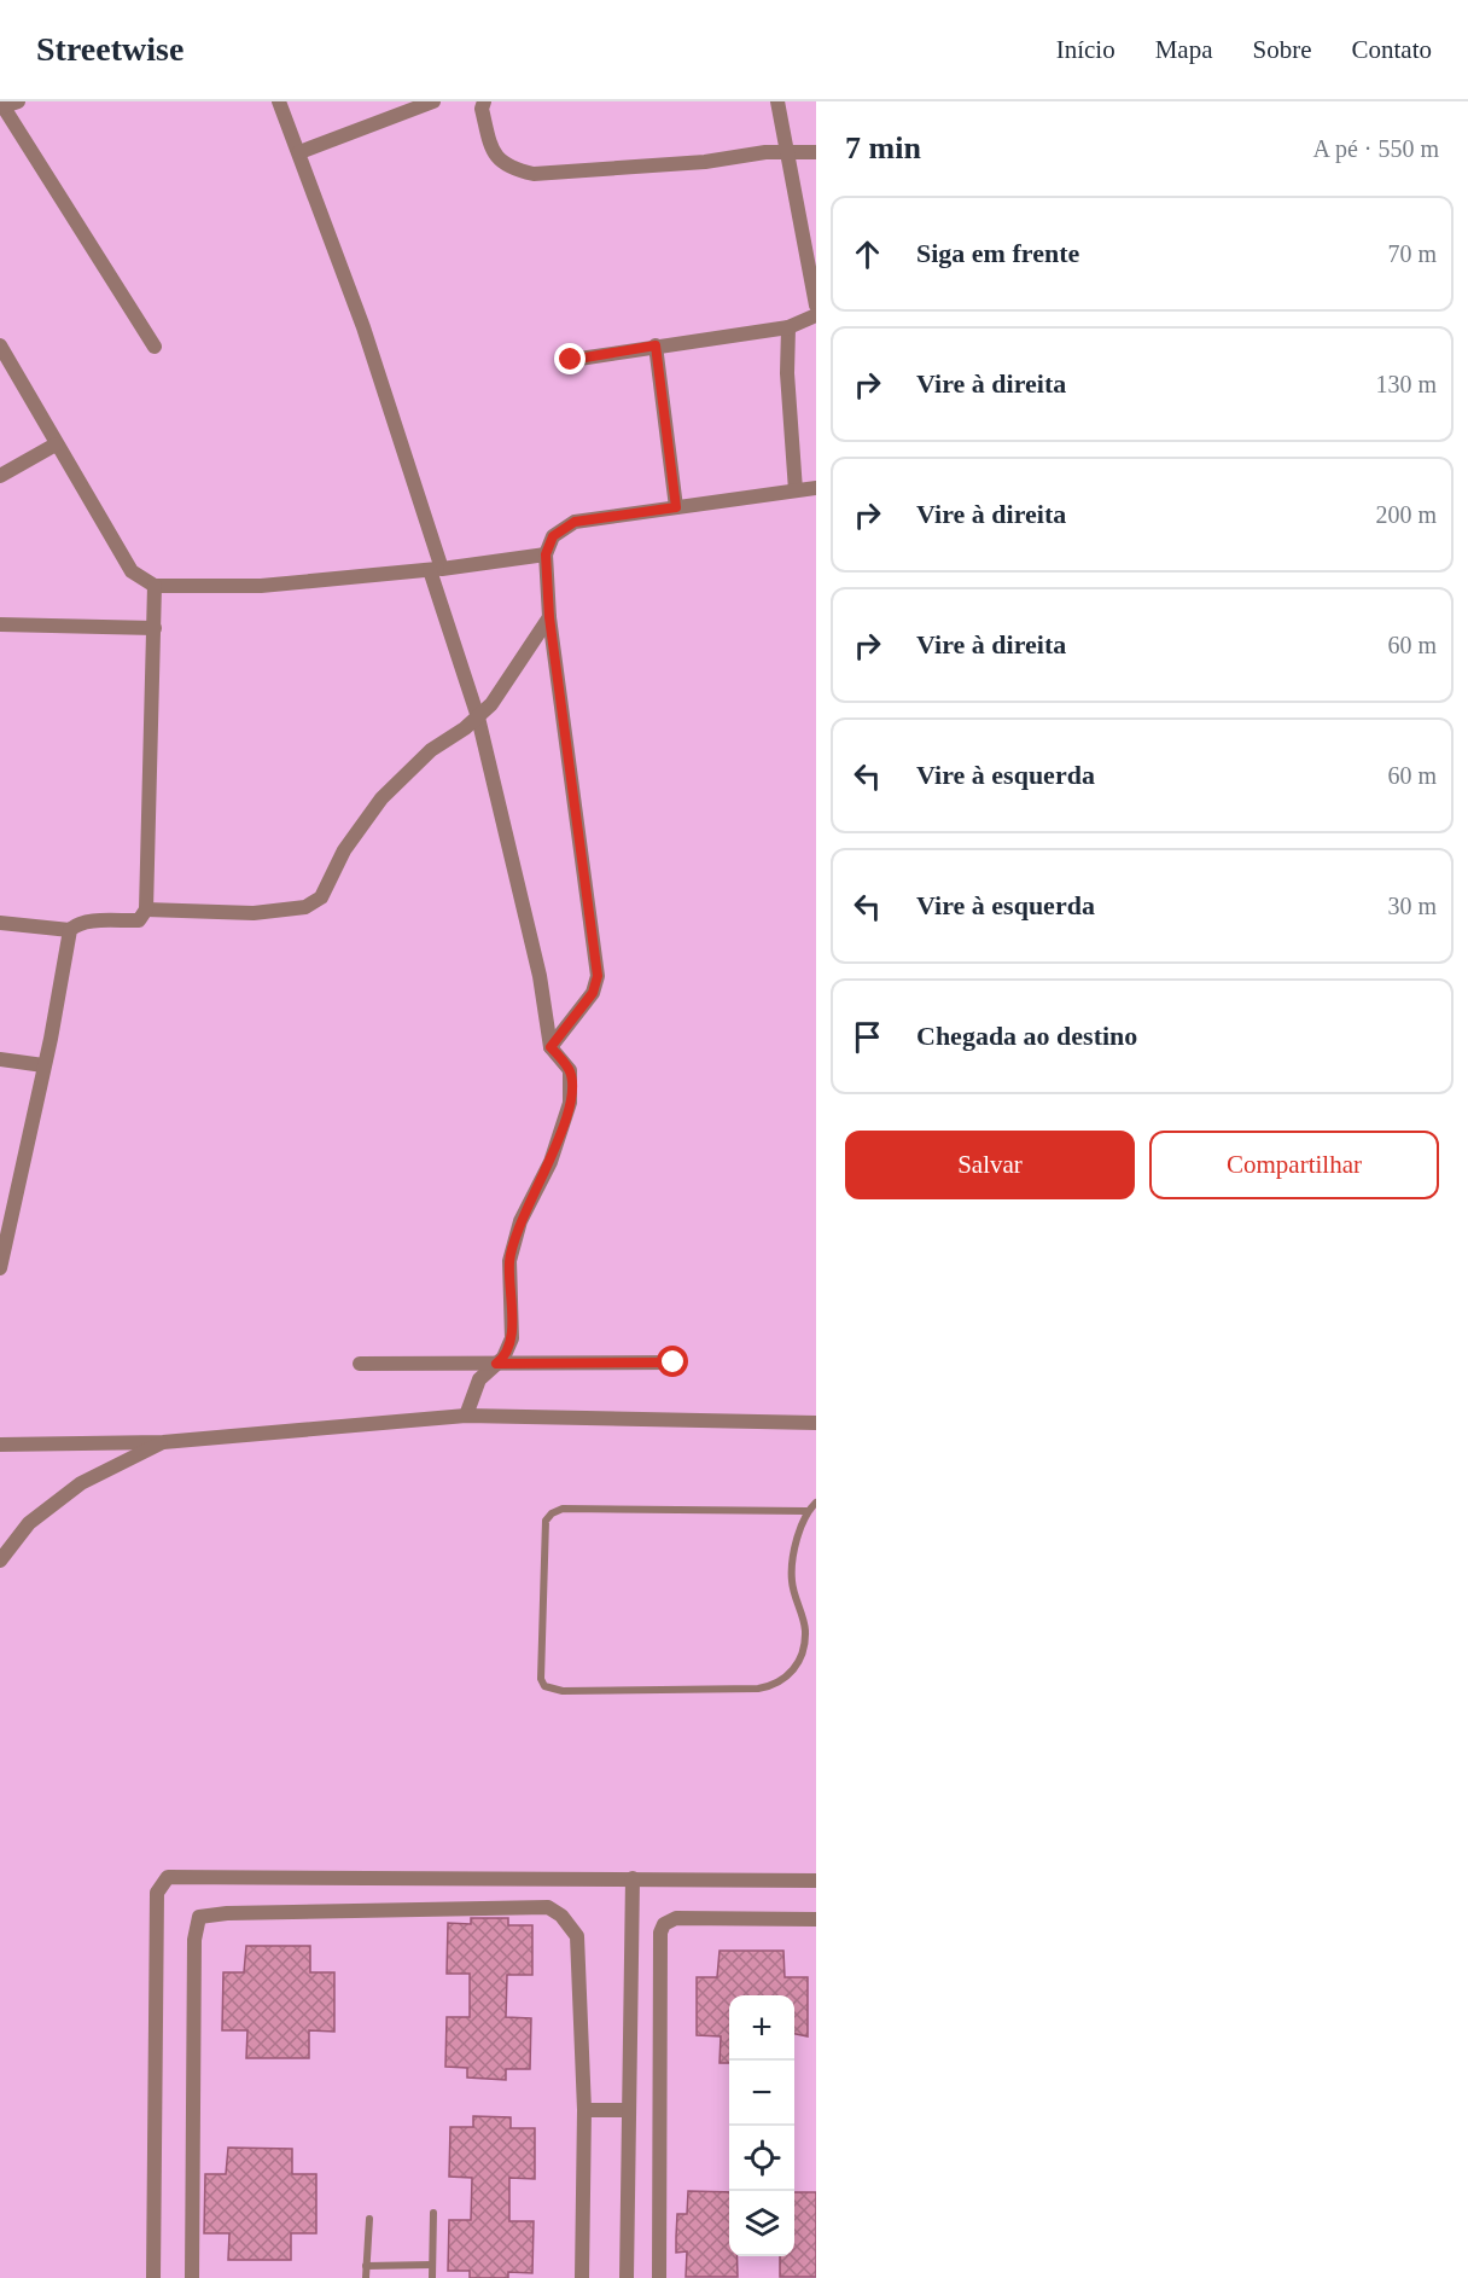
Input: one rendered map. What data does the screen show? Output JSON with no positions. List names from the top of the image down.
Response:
{
  "page": {
    "header": "Streetwise",
    "nav": [
      "Início",
      "Mapa",
      "Sobre",
      "Contato"
    ],
    "heading": ["7 min", "A pé · 550 m"],
    "list": [
      ["Siga em frente", "70 m"],
      ["Vire à direita", "130 m"],
      ["Vire à direita", "200 m"],
      ["Vire à direita", "60 m"],
      ["Vire à esquerda", "60 m"],
      ["Vire à esquerda", "30 m"],
      "Chegada ao destino"
    ],
    "buttons": ["Salvar", "Compartilhar"],
    "map_buttons": ["+", "−"]
  }
}
